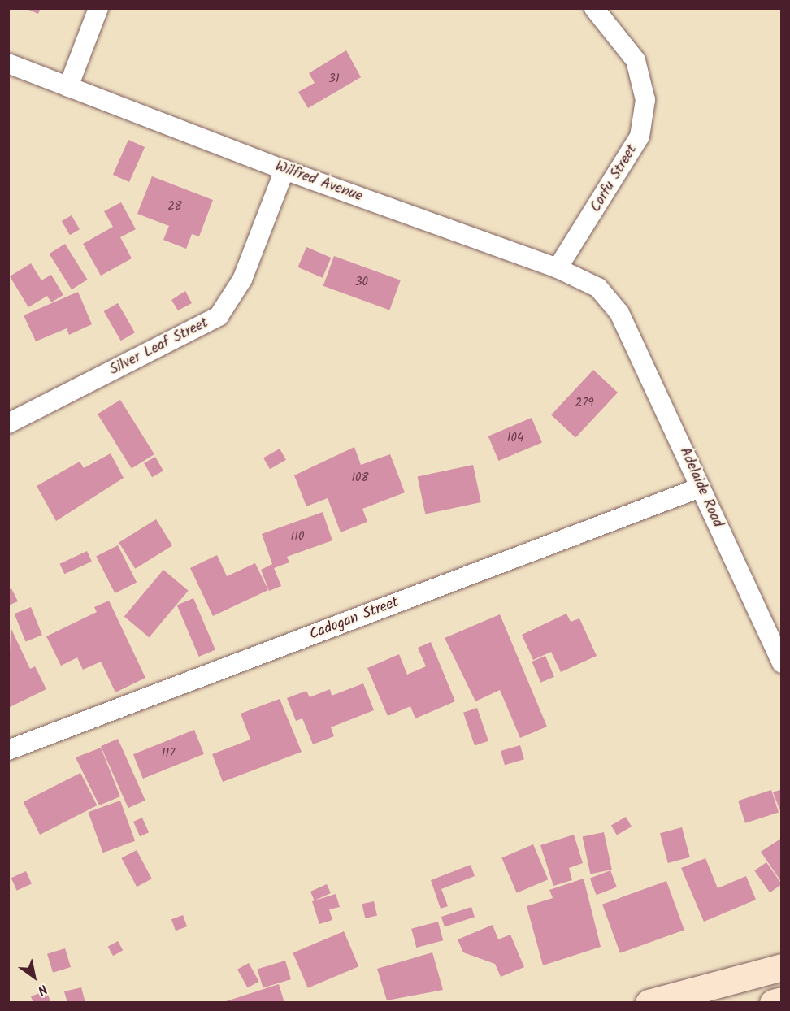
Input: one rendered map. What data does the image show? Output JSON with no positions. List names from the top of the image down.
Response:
{
  "streets": {
    "street": [
      "Corfu Street",
      "Wilfred Avenue",
      "Silver Leaf Street",
      "Adelaide Road",
      "Cadogan Street"
    ]
  },
  "crossings": [
    ["Corfu Street", "Wilfred Avenue"],
    ["Wilfred Avenue", "Silver Leaf Street"],
    ["Wilfred Avenue", "Adelaide Road"],
    ["Adelaide Road", "Cadogan Street"]
  ],
  "house_numbers": [
    "31",
    "28",
    "30",
    "279",
    "104",
    "108",
    "110",
    "117"
  ],
  "north": "bottom right"
}
